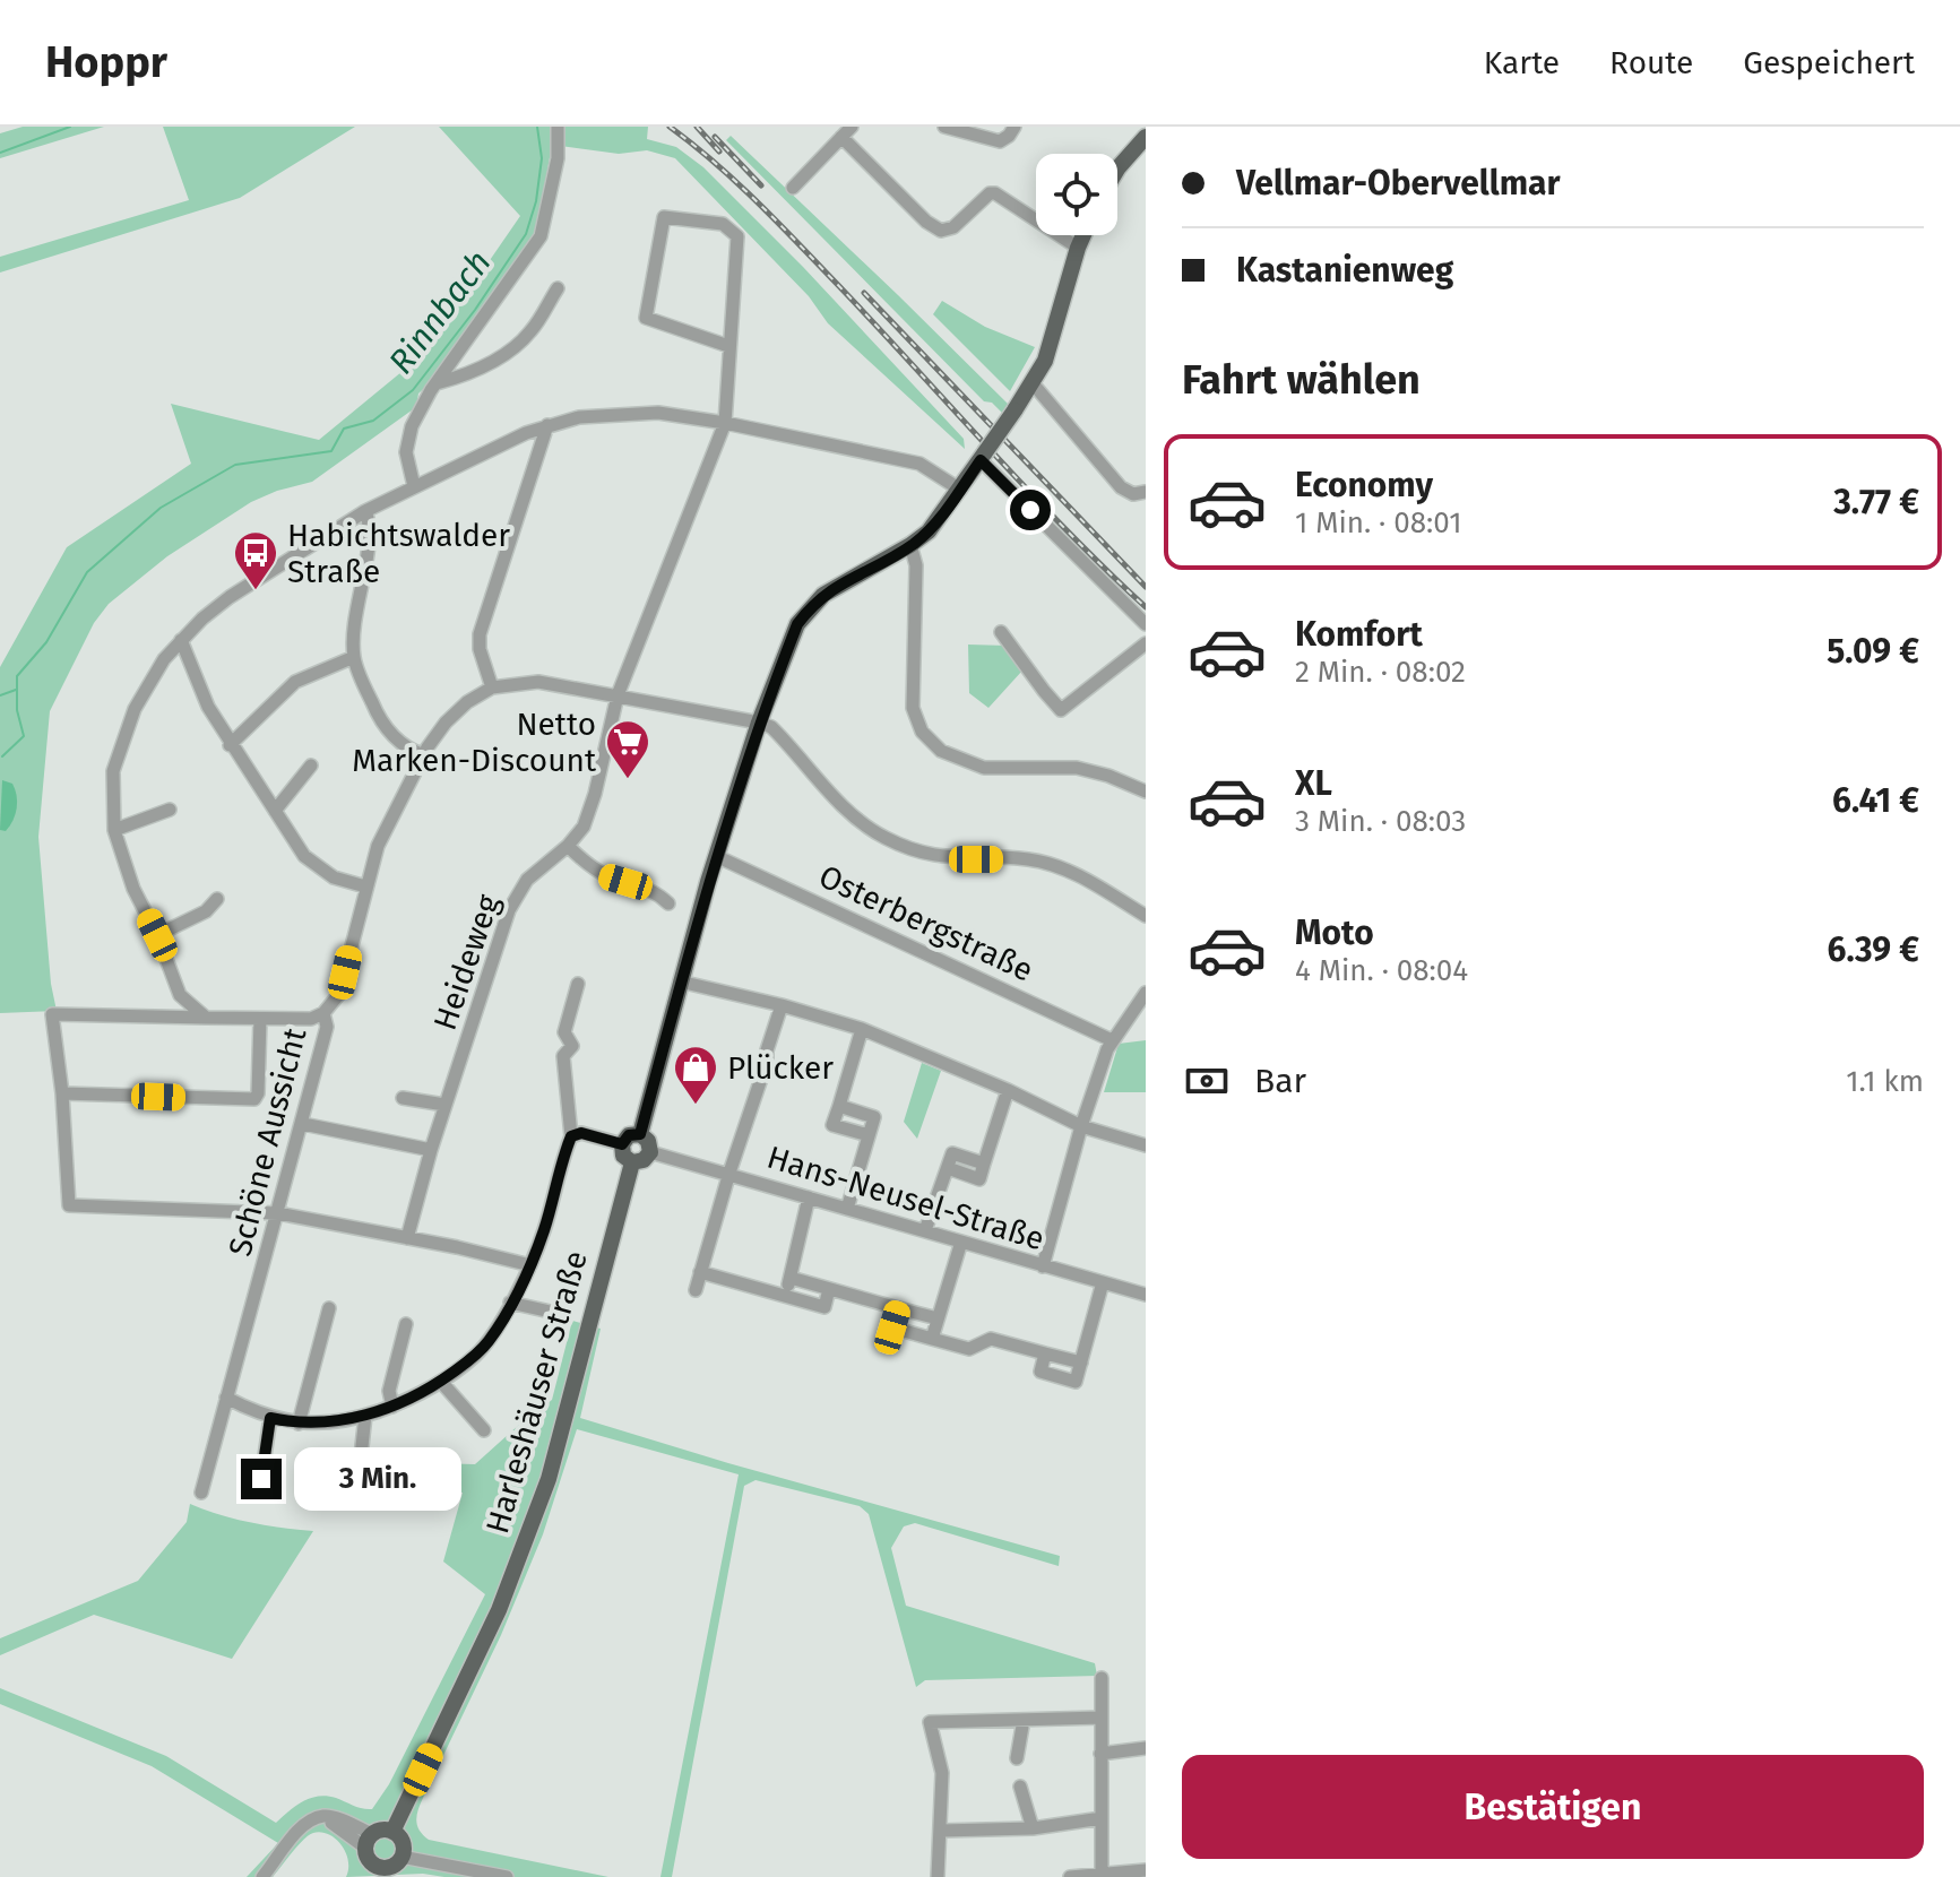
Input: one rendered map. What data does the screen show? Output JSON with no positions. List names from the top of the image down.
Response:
{
  "streets": {
    "main road": ["Harleshäuser Straße"],
    "street": [
      "Osterbergstraße",
      "Heideweg",
      "Schöne Aussicht",
      "Hans-Neusel-Straße"
    ]
  },
  "crossings": [
    ["Heideweg", "Schöne Aussicht"],
    ["Hans-Neusel-Straße", "Harleshäuser Straße"]
  ],
  "water": ["Rinnbach"],
  "places": {
    "bus stop": ["Habichtswalder Straße"],
    "supermarket": ["Netto Marken-Discount"],
    "shop": ["Plücker"]
  },
  "page": {
    "header": "Hoppr",
    "nav": ["Karte", "Route", "Gespeichert"],
    "banner": ["Vellmar-Obervellmar", "Kastanienweg"],
    "heading": "Fahrt wählen",
    "list": [
      {
        "name": "Economy",
        "note": "1 Min. · 08:01",
        "value": "3.77 €"
      },
      {
        "name": "Komfort",
        "note": "2 Min. · 08:02",
        "value": "5.09 €"
      },
      {
        "name": "XL",
        "note": "3 Min. · 08:03",
        "value": "6.41 €"
      },
      {
        "name": "Moto",
        "note": "4 Min. · 08:04",
        "value": "6.39 €"
      }
    ],
    "pay": ["Bar", "1.1 km"],
    "bubble": "3 Min.",
    "buttons": "Bestätigen"
  }
}
